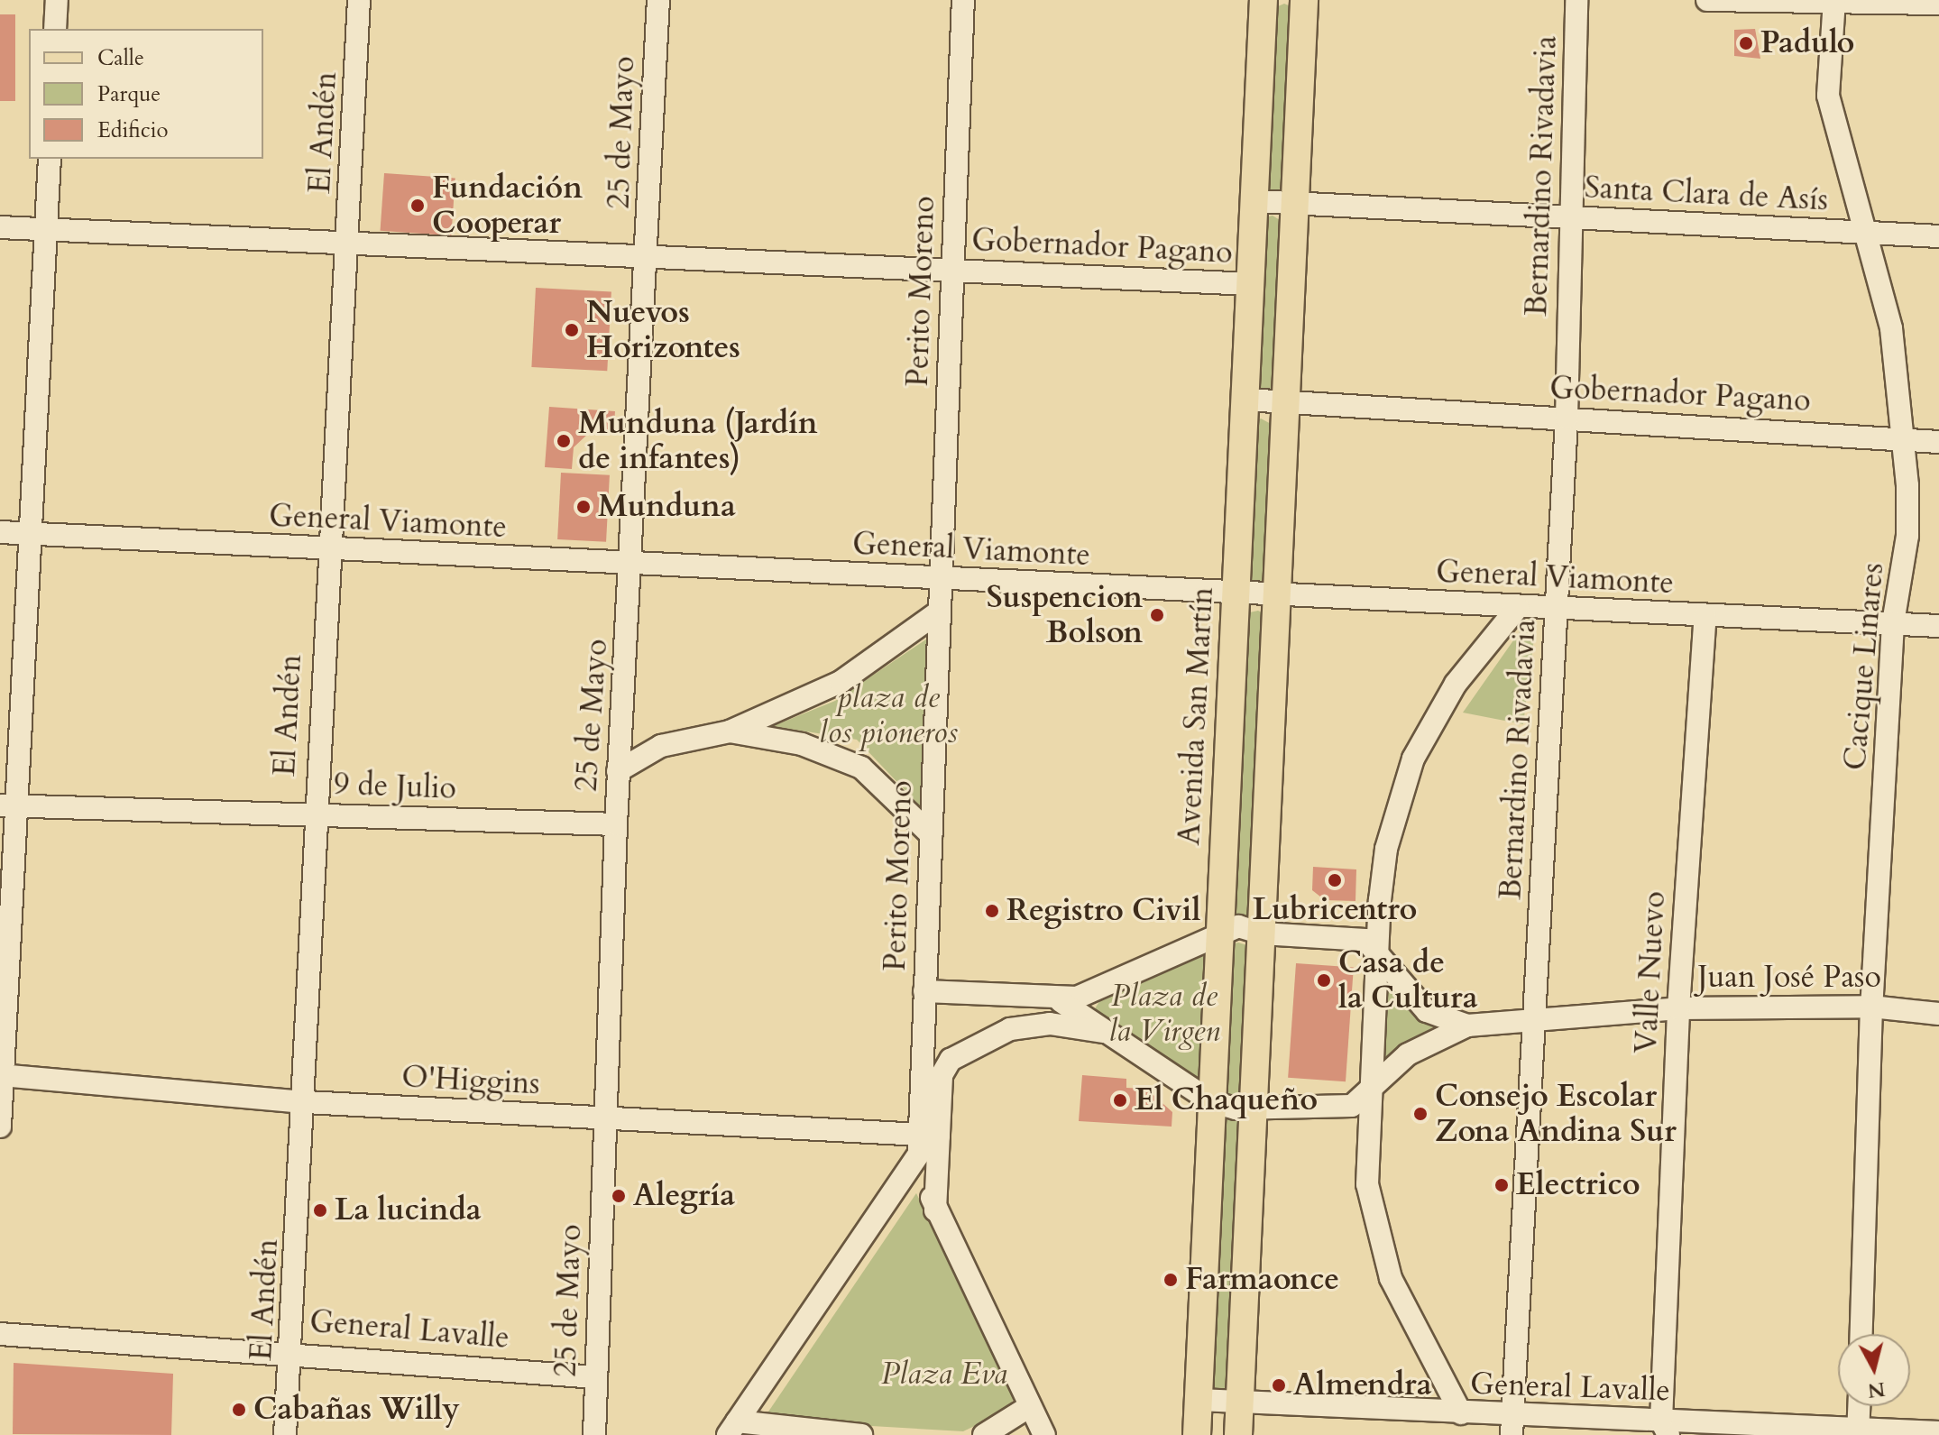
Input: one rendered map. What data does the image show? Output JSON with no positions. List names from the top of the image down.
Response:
{
  "streets": {
    "main road": ["Avenida San Martín"],
    "street": [
      "El Andén",
      "25 de Mayo",
      "Bernardino Rivadavia",
      "Santa Clara de Asís",
      "Gobernador Pagano",
      "Perito Moreno",
      "General Viamonte",
      "Cacique Linares",
      "9 de Julio",
      "Valle Nuevo",
      "Juan José Paso",
      "O'Higgins",
      "General Lavalle"
    ]
  },
  "crossings": [
    ["El Andén", "Gobernador Pagano"],
    ["El Andén", "General Viamonte"],
    ["El Andén", "9 de Julio"],
    ["El Andén", "O'Higgins"],
    ["El Andén", "General Lavalle"],
    ["25 de Mayo", "Gobernador Pagano"],
    ["25 de Mayo", "General Viamonte"],
    ["25 de Mayo", "9 de Julio"],
    ["25 de Mayo", "O'Higgins"],
    ["25 de Mayo", "General Lavalle"],
    ["Bernardino Rivadavia", "Santa Clara de Asís"],
    ["Bernardino Rivadavia", "Gobernador Pagano"],
    ["Bernardino Rivadavia", "General Viamonte"],
    ["Bernardino Rivadavia", "Juan José Paso"],
    ["Bernardino Rivadavia", "General Lavalle"],
    ["Santa Clara de Asís", "Cacique Linares"],
    ["Santa Clara de Asís", "Avenida San Martín"],
    ["Gobernador Pagano", "Perito Moreno"],
    ["Gobernador Pagano", "Cacique Linares"],
    ["Gobernador Pagano", "Avenida San Martín"],
    ["Perito Moreno", "General Viamonte"],
    ["Perito Moreno", "Juan José Paso"],
    ["Perito Moreno", "O'Higgins"],
    ["General Viamonte", "Cacique Linares"],
    ["General Viamonte", "Avenida San Martín"],
    ["General Viamonte", "Valle Nuevo"],
    ["Cacique Linares", "Juan José Paso"],
    ["Avenida San Martín", "Juan José Paso"],
    ["Avenida San Martín", "General Lavalle"],
    ["Valle Nuevo", "Juan José Paso"],
    ["Valle Nuevo", "General Lavalle"]
  ],
  "parks": ["plaza de los pioneros", "Plaza de la Virgen", "Plaza Eva"],
  "places": [
    "Padulo",
    "Fundación Cooperar",
    "Nuevos Horizontes",
    "Munduna (Jardín de infantes)",
    "Munduna",
    "Suspencion Bolson",
    "Lubricentro",
    "Registro Civil",
    "Casa de la Cultura",
    "El Chaqueño",
    "Consejo Escolar Zona Andina Sur",
    "Electrico",
    "Alegría",
    "La lucinda",
    "Farmaonce",
    "Almendra",
    "Cabañas Willy"
  ],
  "legend": ["Calle", "Parque", "Edificio"],
  "north": "bottom"
}
